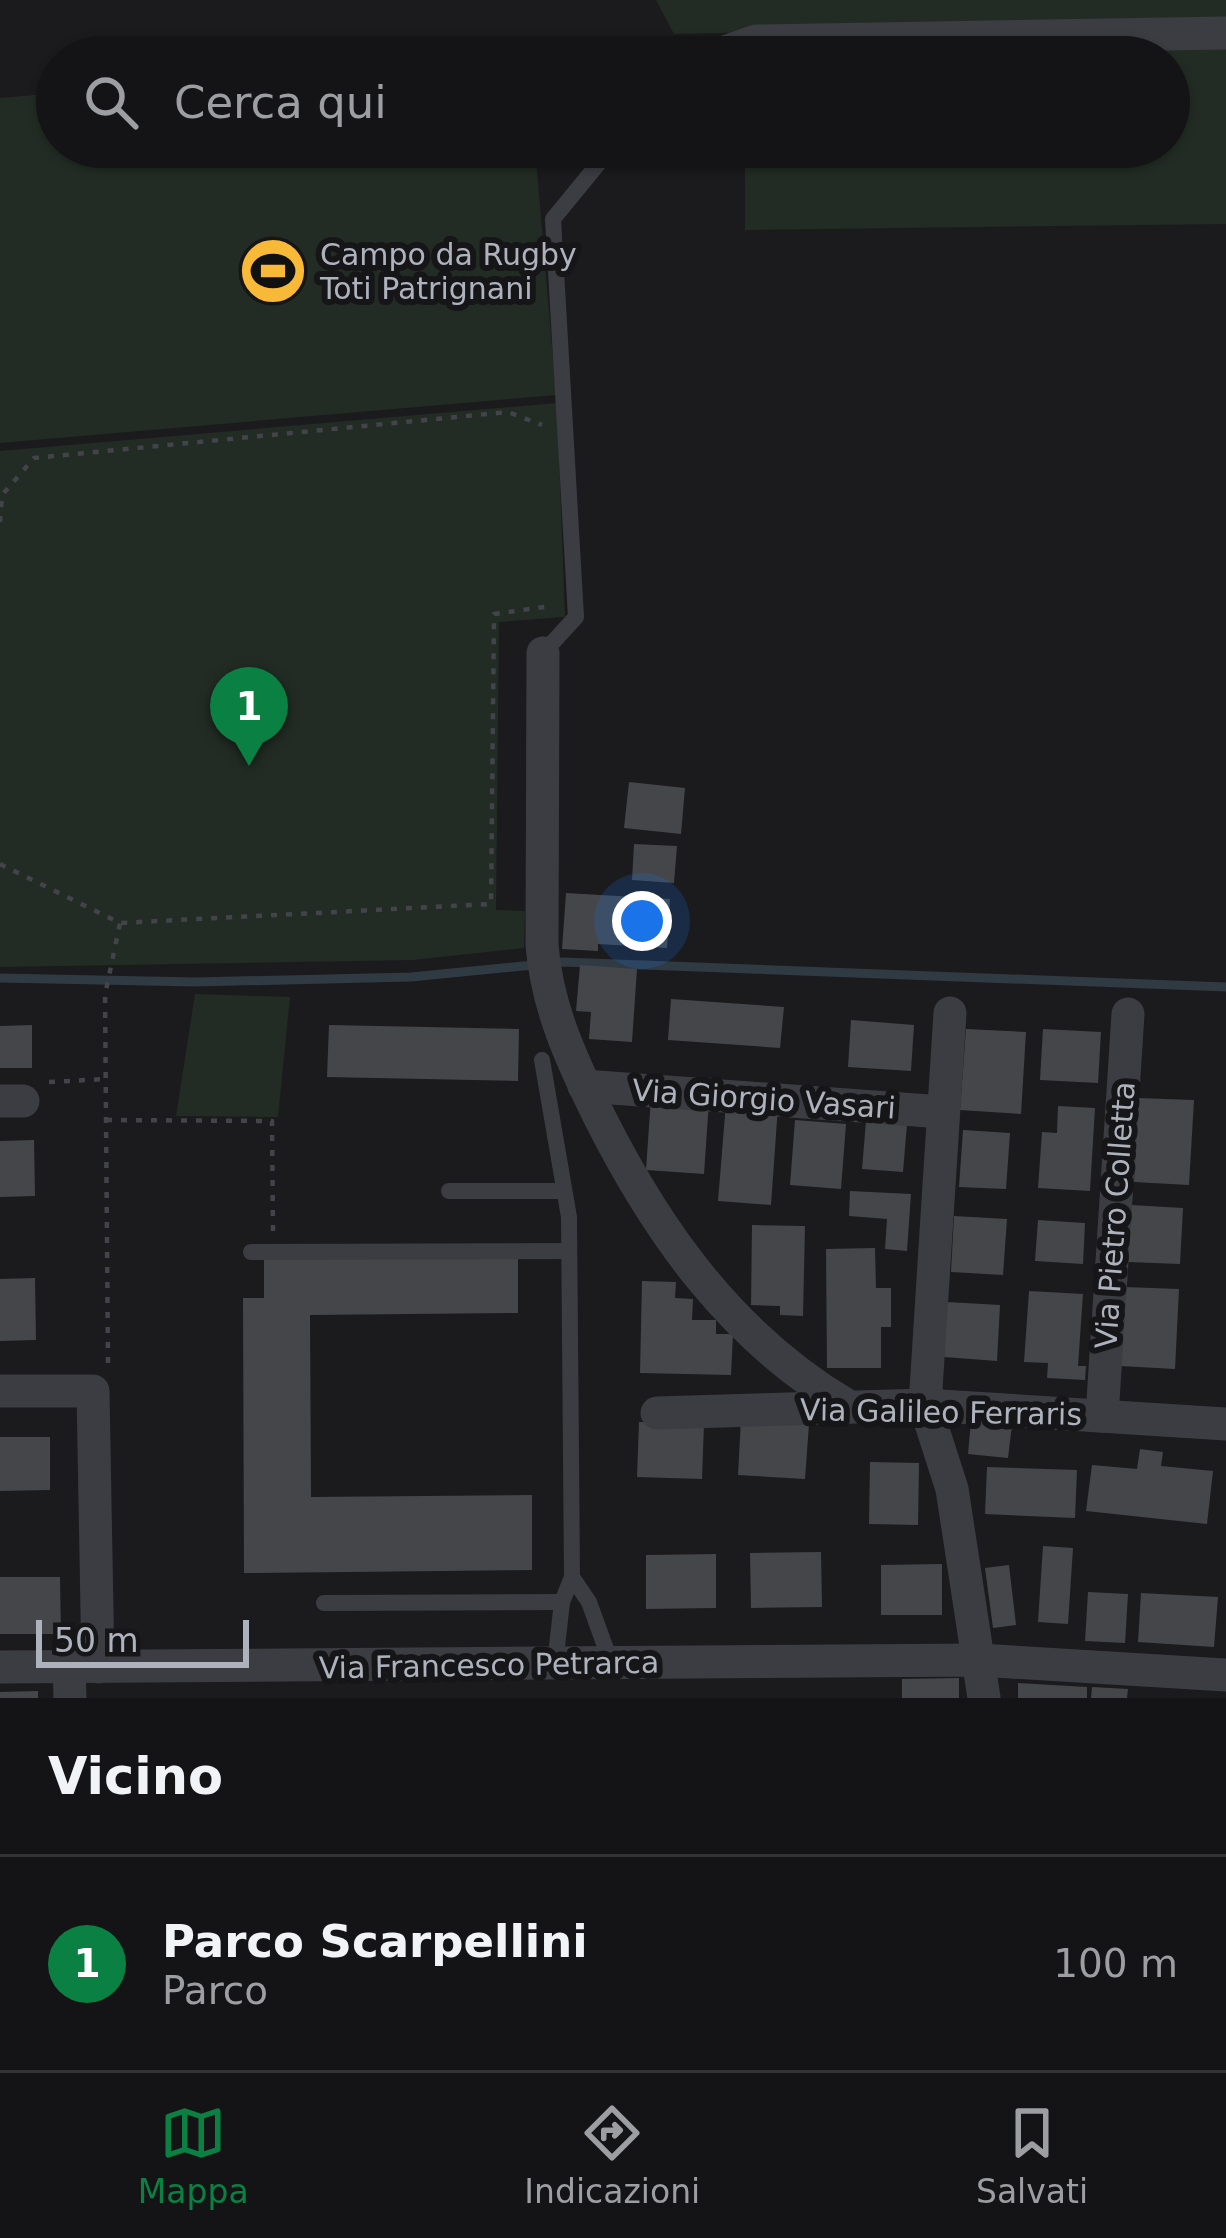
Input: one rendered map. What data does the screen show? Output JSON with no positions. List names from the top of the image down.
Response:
{
  "streets": {
    "street": [
      "Via Giorgio Vasari",
      "Via Pietro Colletta",
      "Via Galileo Ferraris",
      "Via Francesco Petrarca"
    ]
  },
  "crossings": [
    ["Via Pietro Colletta", "Via Galileo Ferraris"]
  ],
  "places": {
    "sports": ["Campo da Rugby Toti Patrignani"]
  },
  "scale_bar": "50 m",
  "page": {
    "search": "Cerca qui",
    "pins": "1",
    "scale": "50 m",
    "heading": "Vicino",
    "list": [
      {
        "mark": "1",
        "name": "Parco Scarpellini",
        "note": "Parco",
        "value": "100 m"
      }
    ],
    "nav": ["Mappa", "Indicazioni", "Salvati"]
  }
}
